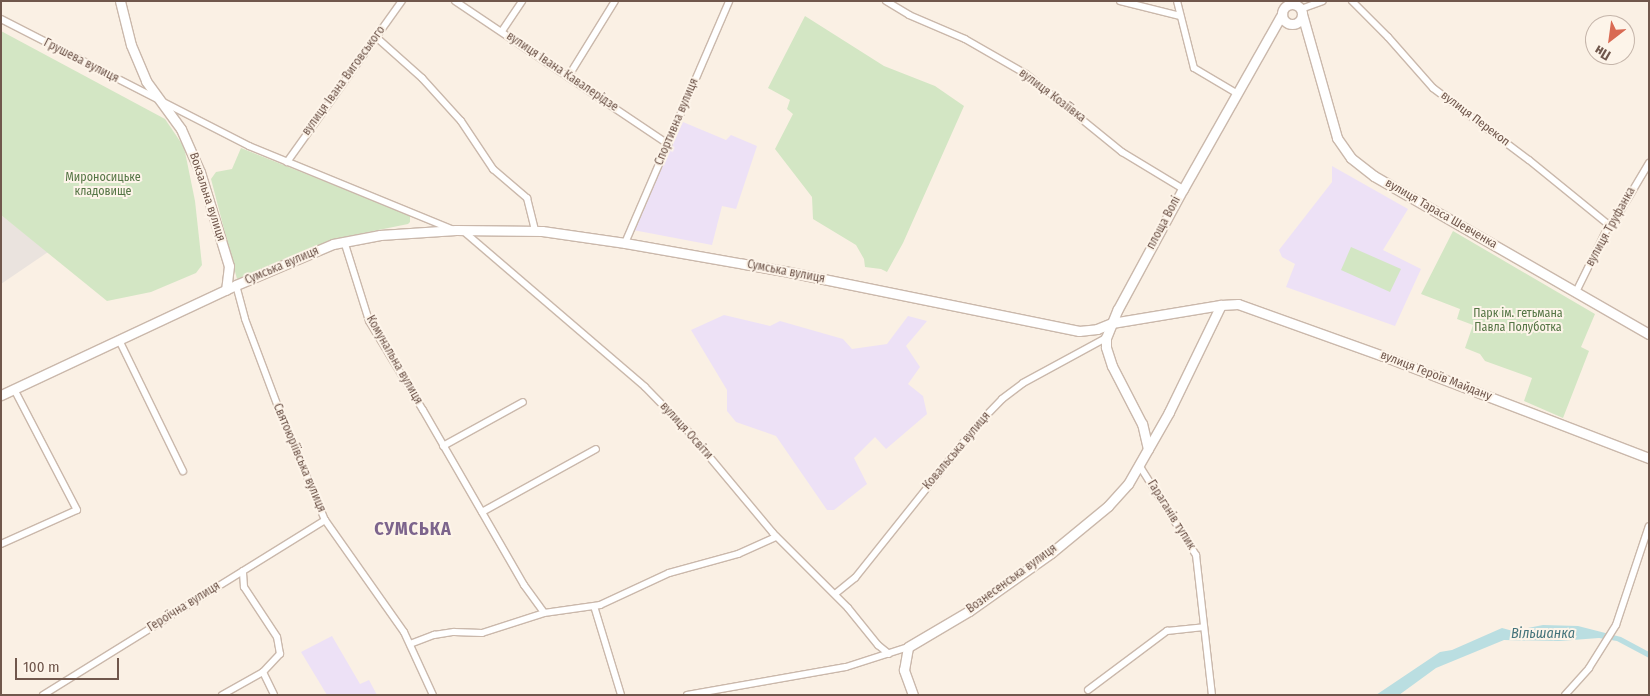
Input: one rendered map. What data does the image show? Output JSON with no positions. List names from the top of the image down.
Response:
{
  "streets": {
    "main road": [
      "Вокзальна вулиця",
      "вулиця Тараса Шевченка",
      "площа Волі",
      "Сумська вулиця",
      "вулиця Героїв Майдану",
      "Вознесенська вулиця"
    ],
    "street": [
      "Грушева вулиця",
      "вулиця Івана Кавалерідзе",
      "вулиця Івана Виговського",
      "вулиця Козіївка",
      "вулиця Перекоп",
      "Спортивна вулиця",
      "вулиця Труфанка",
      "Комунальна вулиця",
      "вулиця Освіти",
      "Ковальська вулиця",
      "Святоюріївська вулиця",
      "Гараганів тупик",
      "Героїчна вулиця"
    ]
  },
  "crossings": [
    ["Грушева вулиця", "Вокзальна вулиця"],
    ["Грушева вулиця", "Сумська вулиця"],
    ["вулиця Івана Кавалерідзе", "Спортивна вулиця"],
    ["вулиця Івана Виговського", "Сумська вулиця"],
    ["вулиця Козіївка", "площа Волі"],
    ["вулиця Перекоп", "вулиця Труфанка"],
    ["Спортивна вулиця", "Сумська вулиця"],
    ["Вокзальна вулиця", "Сумська вулиця"],
    ["вулиця Тараса Шевченка", "вулиця Труфанка"],
    ["площа Волі", "Сумська вулиця"],
    ["площа Волі", "Ковальська вулиця"],
    ["Сумська вулиця", "Комунальна вулиця"],
    ["Сумська вулиця", "вулиця Освіти"],
    ["Сумська вулиця", "Святоюріївська вулиця"],
    ["вулиця Героїв Майдану", "Вознесенська вулиця"],
    ["вулиця Освіти", "Ковальська вулиця"],
    ["вулиця Освіти", "Вознесенська вулиця"],
    ["Святоюріївська вулиця", "Героїчна вулиця"],
    ["Гараганів тупик", "Вознесенська вулиця"]
  ],
  "districts": ["СУМСЬКА"],
  "water": ["Вільшанка"],
  "parks": ["Мироносицьке кладовище", "Парк ім. гетьмана Павла Полуботка"],
  "scale_bar": "100 m",
  "north": "bottom left"
}
